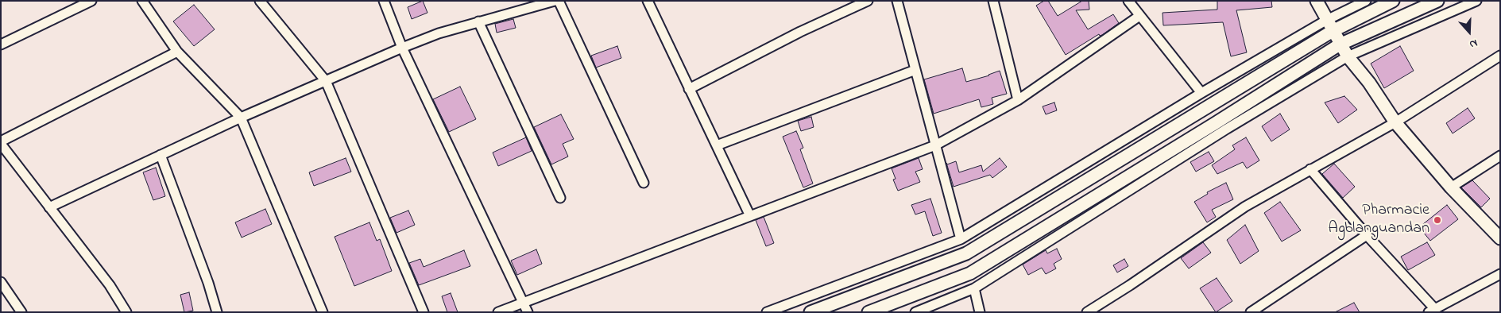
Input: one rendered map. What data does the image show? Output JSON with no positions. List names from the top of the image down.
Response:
{
  "places": ["Pharmacie Agblanguandan"],
  "north": "bottom"
}
